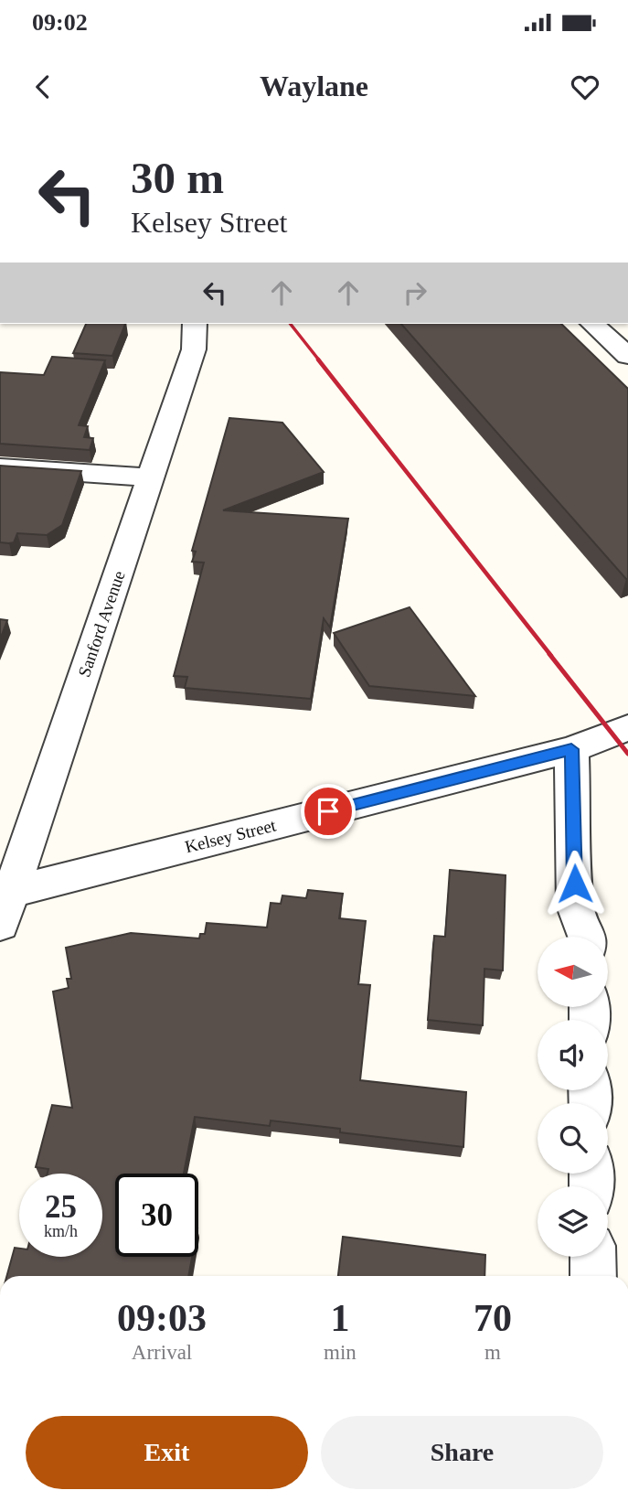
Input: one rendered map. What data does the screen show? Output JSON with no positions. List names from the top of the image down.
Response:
{
  "streets": {
    "street": ["Sanford Avenue", "Kelsey Street"]
  },
  "crossings": [
    ["Sanford Avenue", "Kelsey Street"]
  ],
  "north": "left",
  "page": {
    "status": "09:02",
    "header": "Waylane",
    "turn": ["30 m", "Kelsey Street"],
    "speed": "25 km/h",
    "limit": "30",
    "eta": [
      "09:03",
      "Arrival",
      "1",
      "min",
      "70",
      "m"
    ],
    "buttons": ["Exit", "Share"]
  }
}
